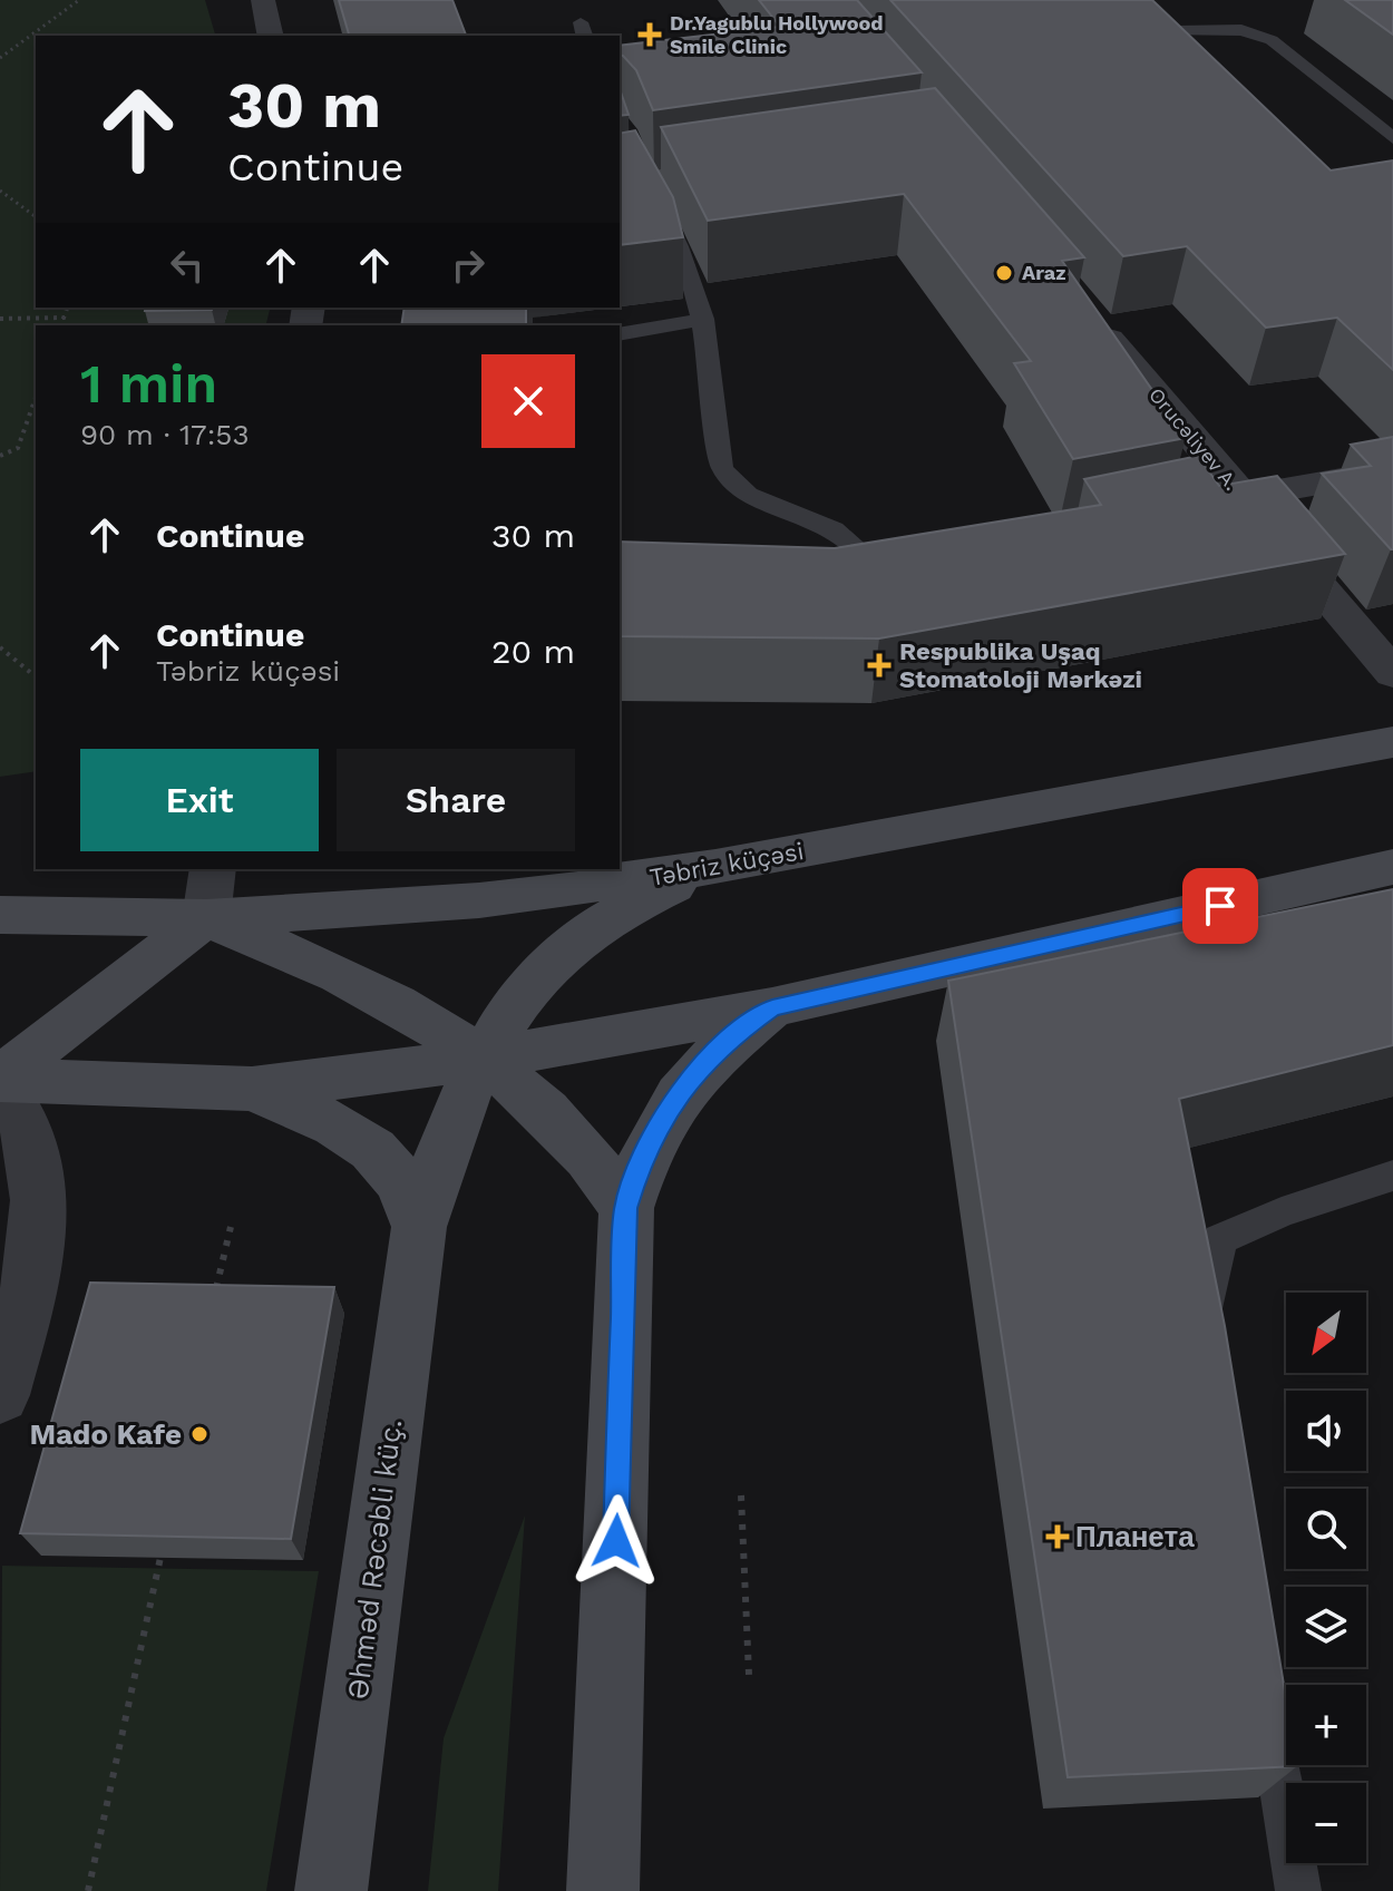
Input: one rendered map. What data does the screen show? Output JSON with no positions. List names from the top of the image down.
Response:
{
  "streets": {
    "main road": ["Təbriz küçəsi", "Əhməd Rəcəbli küç."],
    "street": ["Orucəliyev A."]
  },
  "crossings": [
    ["Təbriz küçəsi", "Əhməd Rəcəbli küç."]
  ],
  "places": {
    "health": ["Dr.Yagublu Hollywood Smile Clinic", "Respublika Uşaq Stomatoloji Mərkəzi", "Планета"],
    "other": ["Araz", "Mado Kafe"]
  },
  "north": "bottom left",
  "page": {
    "turn": ["30 m", "Continue"],
    "heading": ["1 min", "90 m · 17:53"],
    "list": [
      {
        "name": "Continue",
        "value": "30 m"
      },
      {
        "name": "Continue",
        "note": "Təbriz küçəsi",
        "value": "20 m"
      }
    ],
    "buttons": ["Exit", "Share"],
    "map_buttons": ["+", "−"]
  }
}
